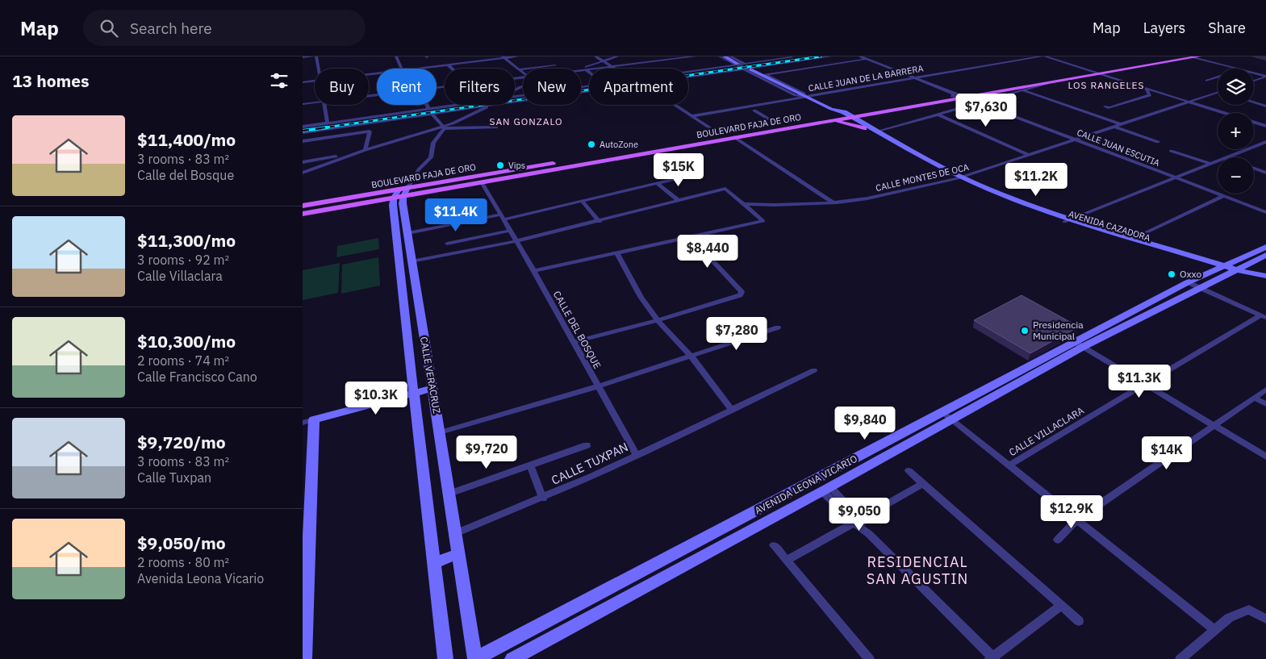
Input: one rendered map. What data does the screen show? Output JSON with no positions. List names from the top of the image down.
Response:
{
  "streets": {
    "main road": ["BOULEVARD FAJA DE ORO"],
    "street": [
      "CALLE JUAN DE LA BARRERA",
      "CALLE JUAN ESCUTIA",
      "CALLE MONTES DE OCA",
      "AVENIDA CAZADORA",
      "CALLE DEL BOSQUE",
      "CALLE VERACRUZ",
      "CALLE VILLACLARA",
      "CALLE TUXPAN",
      "AVENIDA LEONA VICARIO"
    ]
  },
  "crossings": [
    ["BOULEVARD FAJA DE ORO", "CALLE JUAN ESCUTIA"],
    ["BOULEVARD FAJA DE ORO", "AVENIDA CAZADORA"],
    ["BOULEVARD FAJA DE ORO", "CALLE DEL BOSQUE"],
    ["BOULEVARD FAJA DE ORO", "CALLE VERACRUZ"],
    ["CALLE JUAN ESCUTIA", "CALLE MONTES DE OCA"],
    ["CALLE MONTES DE OCA", "AVENIDA CAZADORA"],
    ["AVENIDA CAZADORA", "AVENIDA LEONA VICARIO"],
    ["CALLE DEL BOSQUE", "CALLE TUXPAN"],
    ["CALLE VERACRUZ", "CALLE TUXPAN"],
    ["CALLE VERACRUZ", "AVENIDA LEONA VICARIO"]
  ],
  "districts": ["LOS RANGELES", "SAN GONZALO", "RESIDENCIAL SAN AGUSTIN"],
  "places": [
    "AutoZone",
    "Vips",
    "Oxxo",
    "Presidencia Municipal"
  ],
  "page": {
    "header": "Map",
    "search": "Search here",
    "nav": ["Map", "Layers", "Share"],
    "heading": "13 homes",
    "map_buttons": ["+", "−"],
    "chip": [
      "Buy",
      "Rent",
      "Filters",
      "New",
      "Apartment"
    ],
    "price": [
      "$7,630",
      "$15K",
      "$11.2K",
      "$11.4K",
      "$8,440",
      "$7,280",
      "$11.3K",
      "$10.3K",
      "$9,840",
      "$9,720",
      "$14K",
      "$12.9K",
      "$9,050"
    ],
    "list": [
      {
        "name": "$11,400/mo",
        "note": "3 rooms · 83 m² · Calle del Bosque"
      },
      {
        "name": "$11,300/mo",
        "note": "3 rooms · 92 m² · Calle Villaclara"
      },
      {
        "name": "$10,300/mo",
        "note": "2 rooms · 74 m² · Calle Francisco Cano"
      },
      {
        "name": "$9,720/mo",
        "note": "3 rooms · 83 m² · Calle Tuxpan"
      },
      {
        "name": "$9,050/mo",
        "note": "2 rooms · 80 m² · Avenida Leona Vicario"
      }
    ]
  }
}
